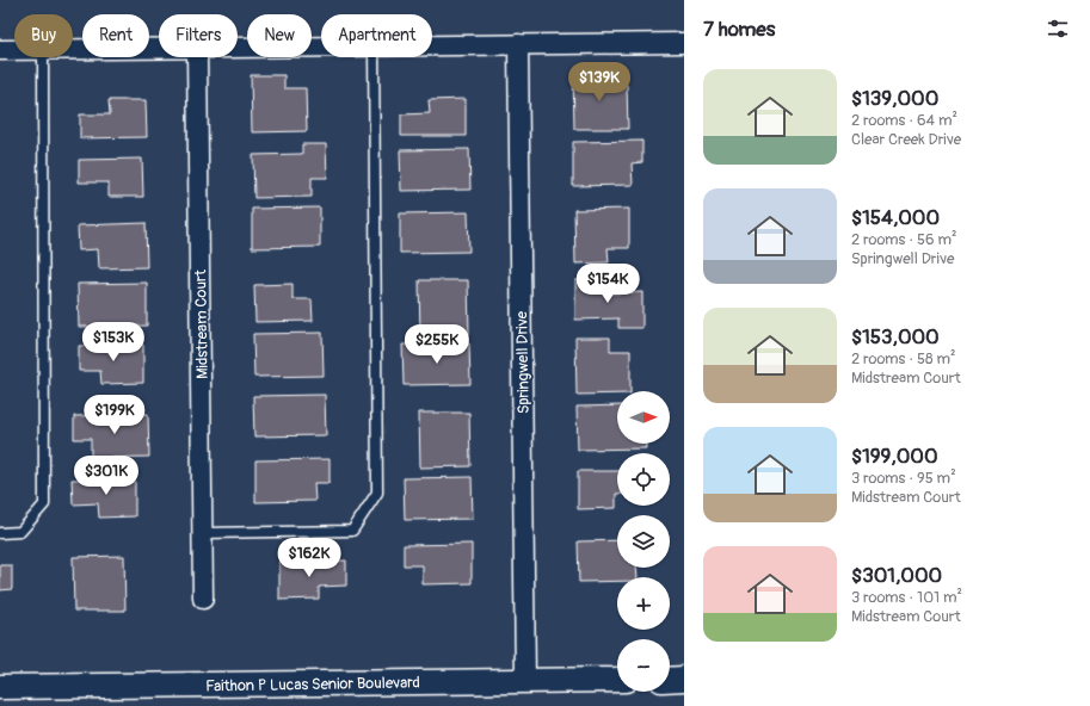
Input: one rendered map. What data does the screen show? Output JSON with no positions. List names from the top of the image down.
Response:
{
  "streets": {
    "street": ["Midstream Court", "Springwell Drive", "Faithon P Lucas Senior Boulevard"]
  },
  "crossings": [
    ["Springwell Drive", "Faithon P Lucas Senior Boulevard"]
  ],
  "north": "right",
  "page": {
    "heading": "7 homes",
    "chip": [
      "Buy",
      "Rent",
      "Filters",
      "New",
      "Apartment"
    ],
    "list": [
      {
        "name": "$139,000",
        "note": "2 rooms · 64 m² · Clear Creek Drive"
      },
      {
        "name": "$154,000",
        "note": "2 rooms · 56 m² · Springwell Drive"
      },
      {
        "name": "$153,000",
        "note": "2 rooms · 58 m² · Midstream Court"
      },
      {
        "name": "$199,000",
        "note": "3 rooms · 95 m² · Midstream Court"
      },
      {
        "name": "$301,000",
        "note": "3 rooms · 101 m² · Midstream Court"
      }
    ],
    "price": [
      "$139K",
      "$154K",
      "$153K",
      "$255K",
      "$199K",
      "$301K",
      "$162K"
    ],
    "map_buttons": ["+", "−"]
  }
}
